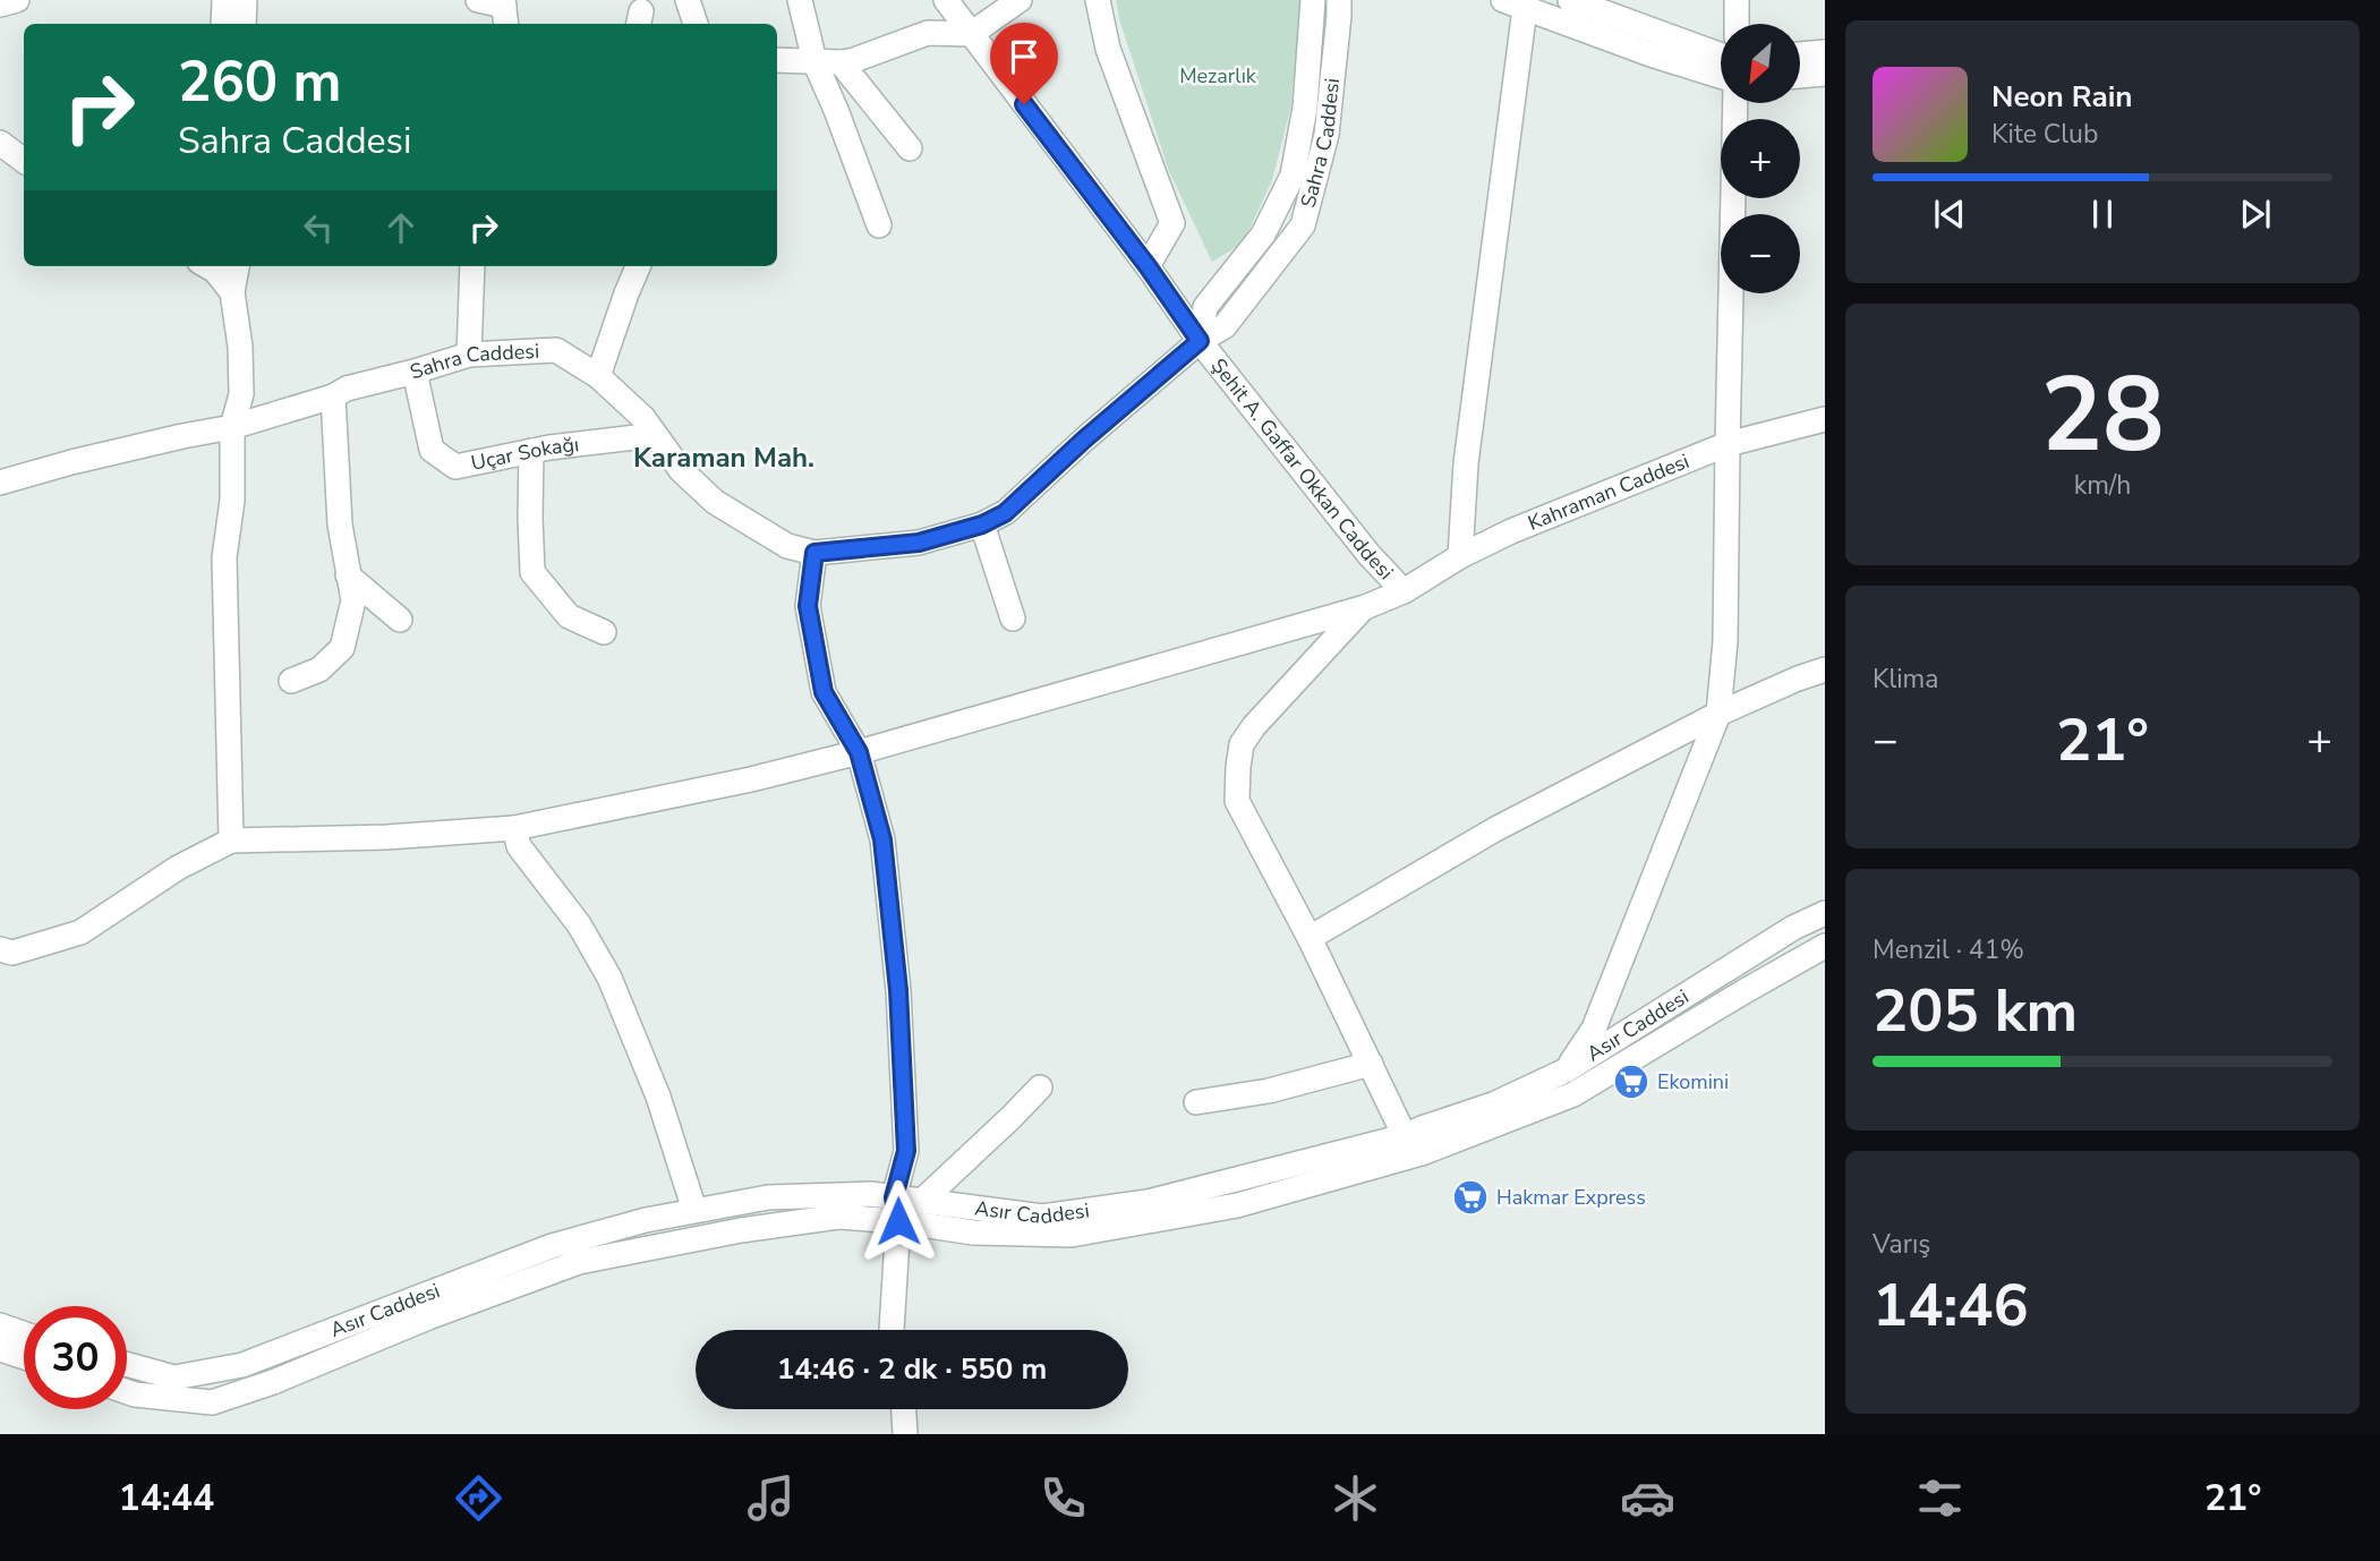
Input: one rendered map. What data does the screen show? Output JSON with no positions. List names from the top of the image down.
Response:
{
  "streets": {
    "street": [
      "Sahra Caddesi",
      "Uçar Sokağı",
      "Şehit A. Gaffar Okkan Caddesi",
      "Kahraman Caddesi",
      "Asır Caddesi"
    ]
  },
  "crossings": [
    ["Sahra Caddesi", "Uçar Sokağı"],
    ["Sahra Caddesi", "Şehit A. Gaffar Okkan Caddesi"],
    ["Şehit A. Gaffar Okkan Caddesi", "Kahraman Caddesi"]
  ],
  "districts": ["Karaman Mah."],
  "parks": ["Mezarlık"],
  "places": {
    "supermarket": ["Ekomini", "Hakmar Express"]
  },
  "north": "bottom left",
  "page": {
    "map_buttons": ["+", "−"],
    "turn": ["260 m", "Sahra Caddesi"],
    "song": ["Neon Rain", "Kite Club"],
    "tile": [
      ["28", "km/h"],
      "Klima",
      ["Menzil · 41%", "205 km"],
      ["Varış", "14:46"]
    ],
    "heat": ["−", "21°", "+"],
    "limit": "30",
    "trip": "14:46 · 2 dk · 550 m",
    "tabs": ["14:44", "21°"]
  }
}
